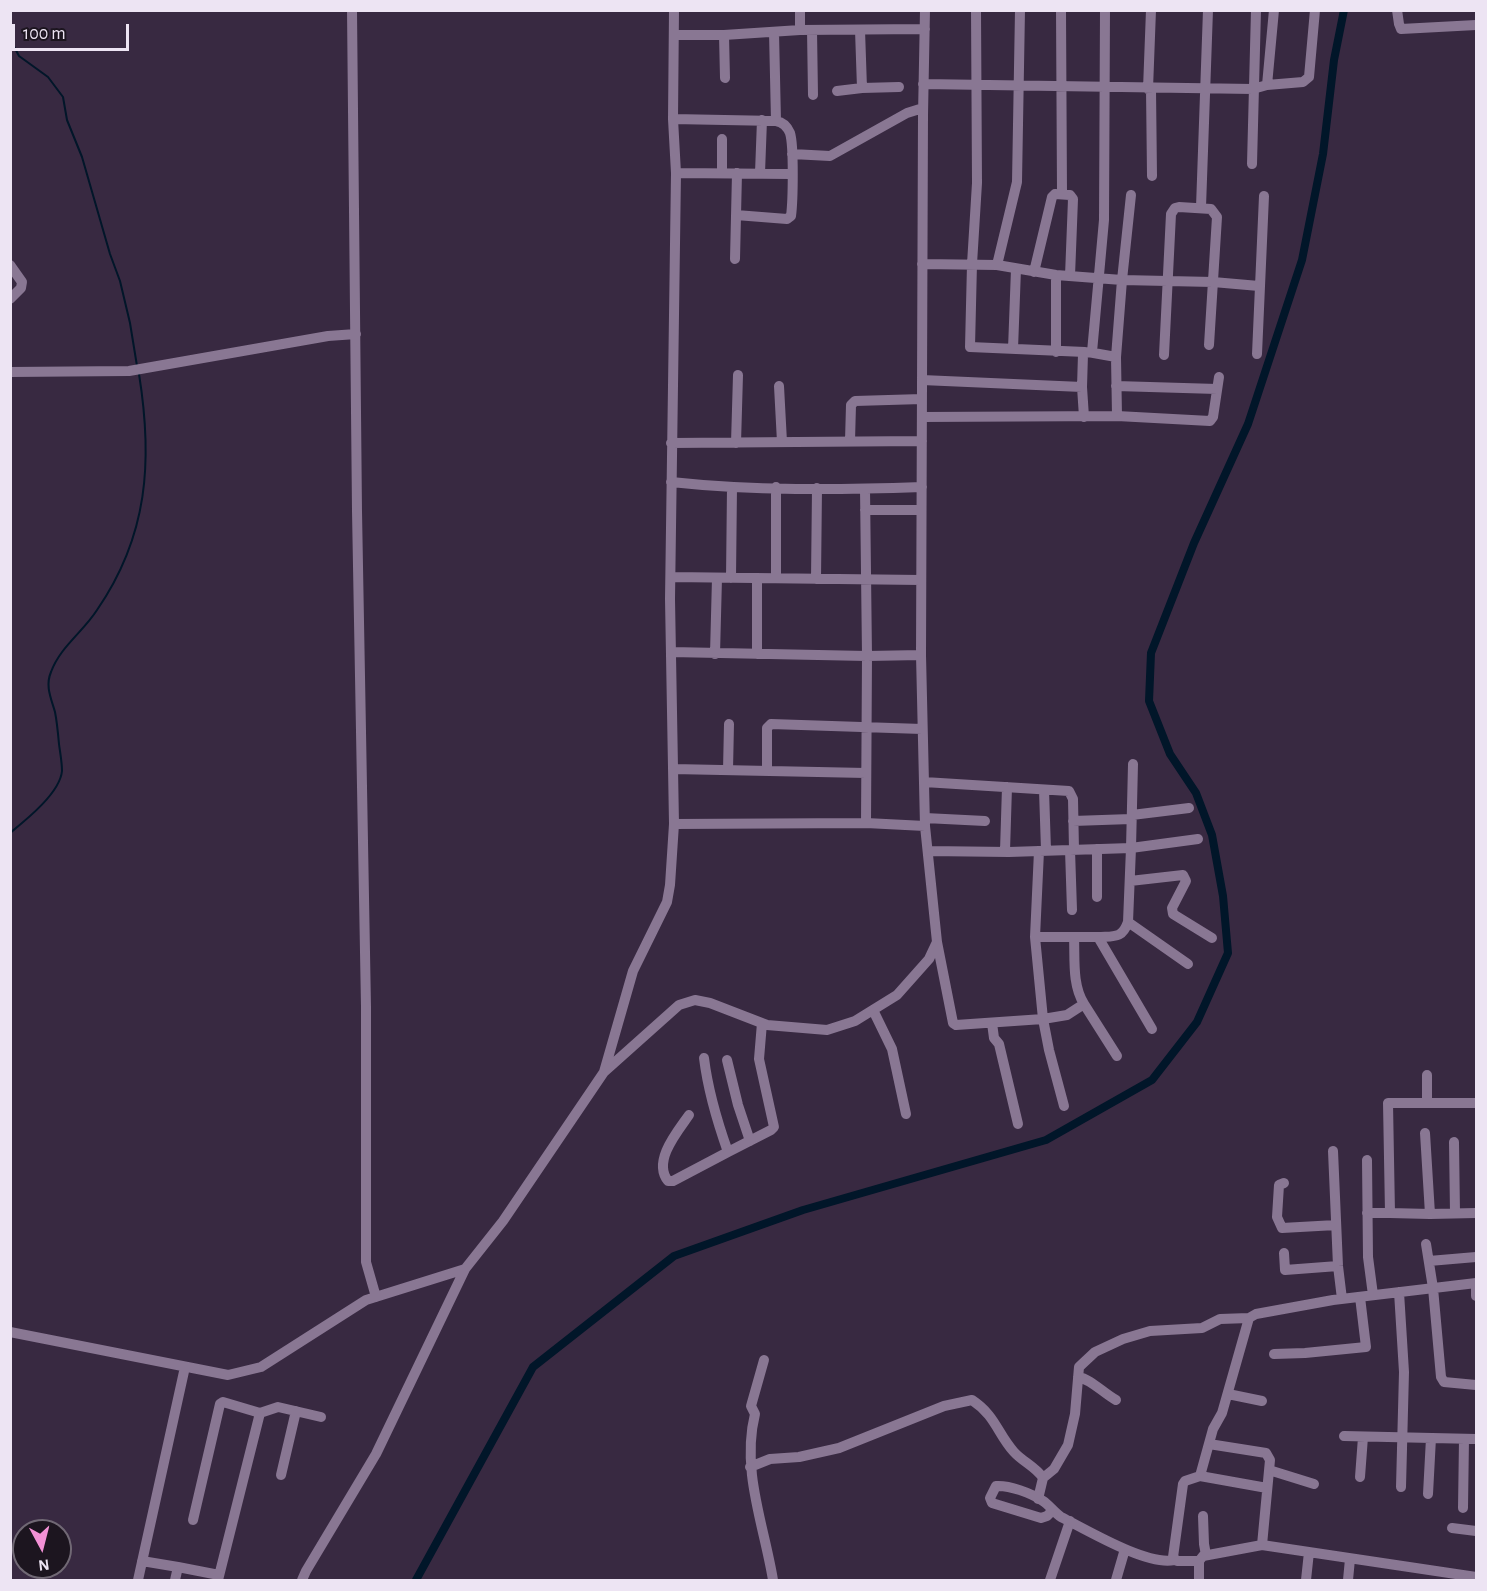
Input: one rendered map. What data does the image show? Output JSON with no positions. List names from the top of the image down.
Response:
{
  "scale_bar": "100 m",
  "north": "bottom"
}
